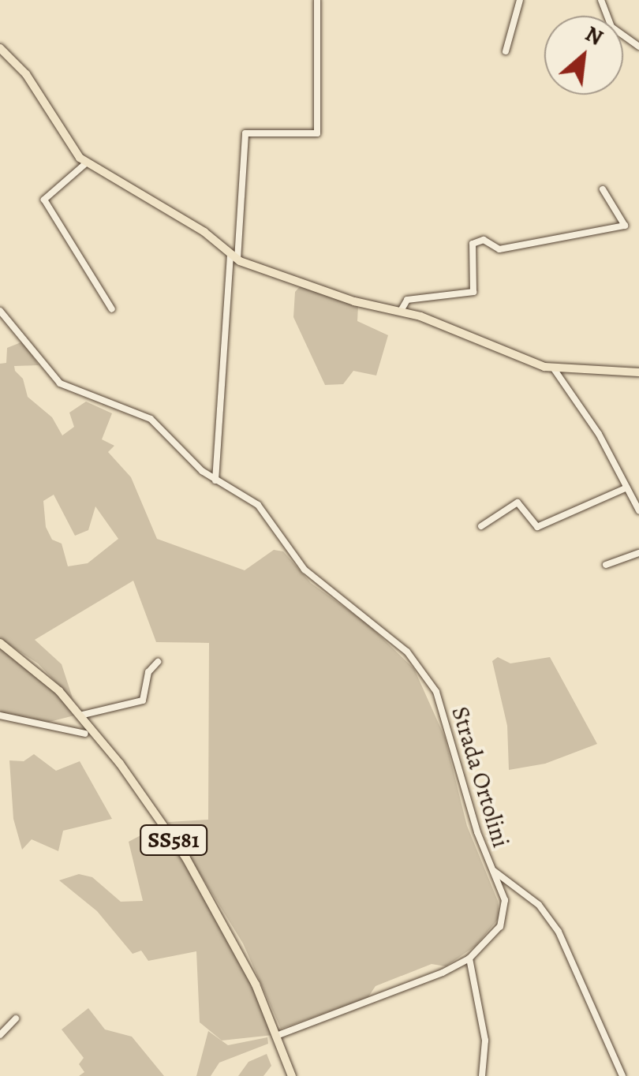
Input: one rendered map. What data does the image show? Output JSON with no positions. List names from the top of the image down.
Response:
{
  "streets": {
    "main road": ["SS581"],
    "street": ["Strada Ortolini"]
  },
  "crossings": [
    ["Strada Ortolini", "SS581"]
  ],
  "north": "top right"
}
